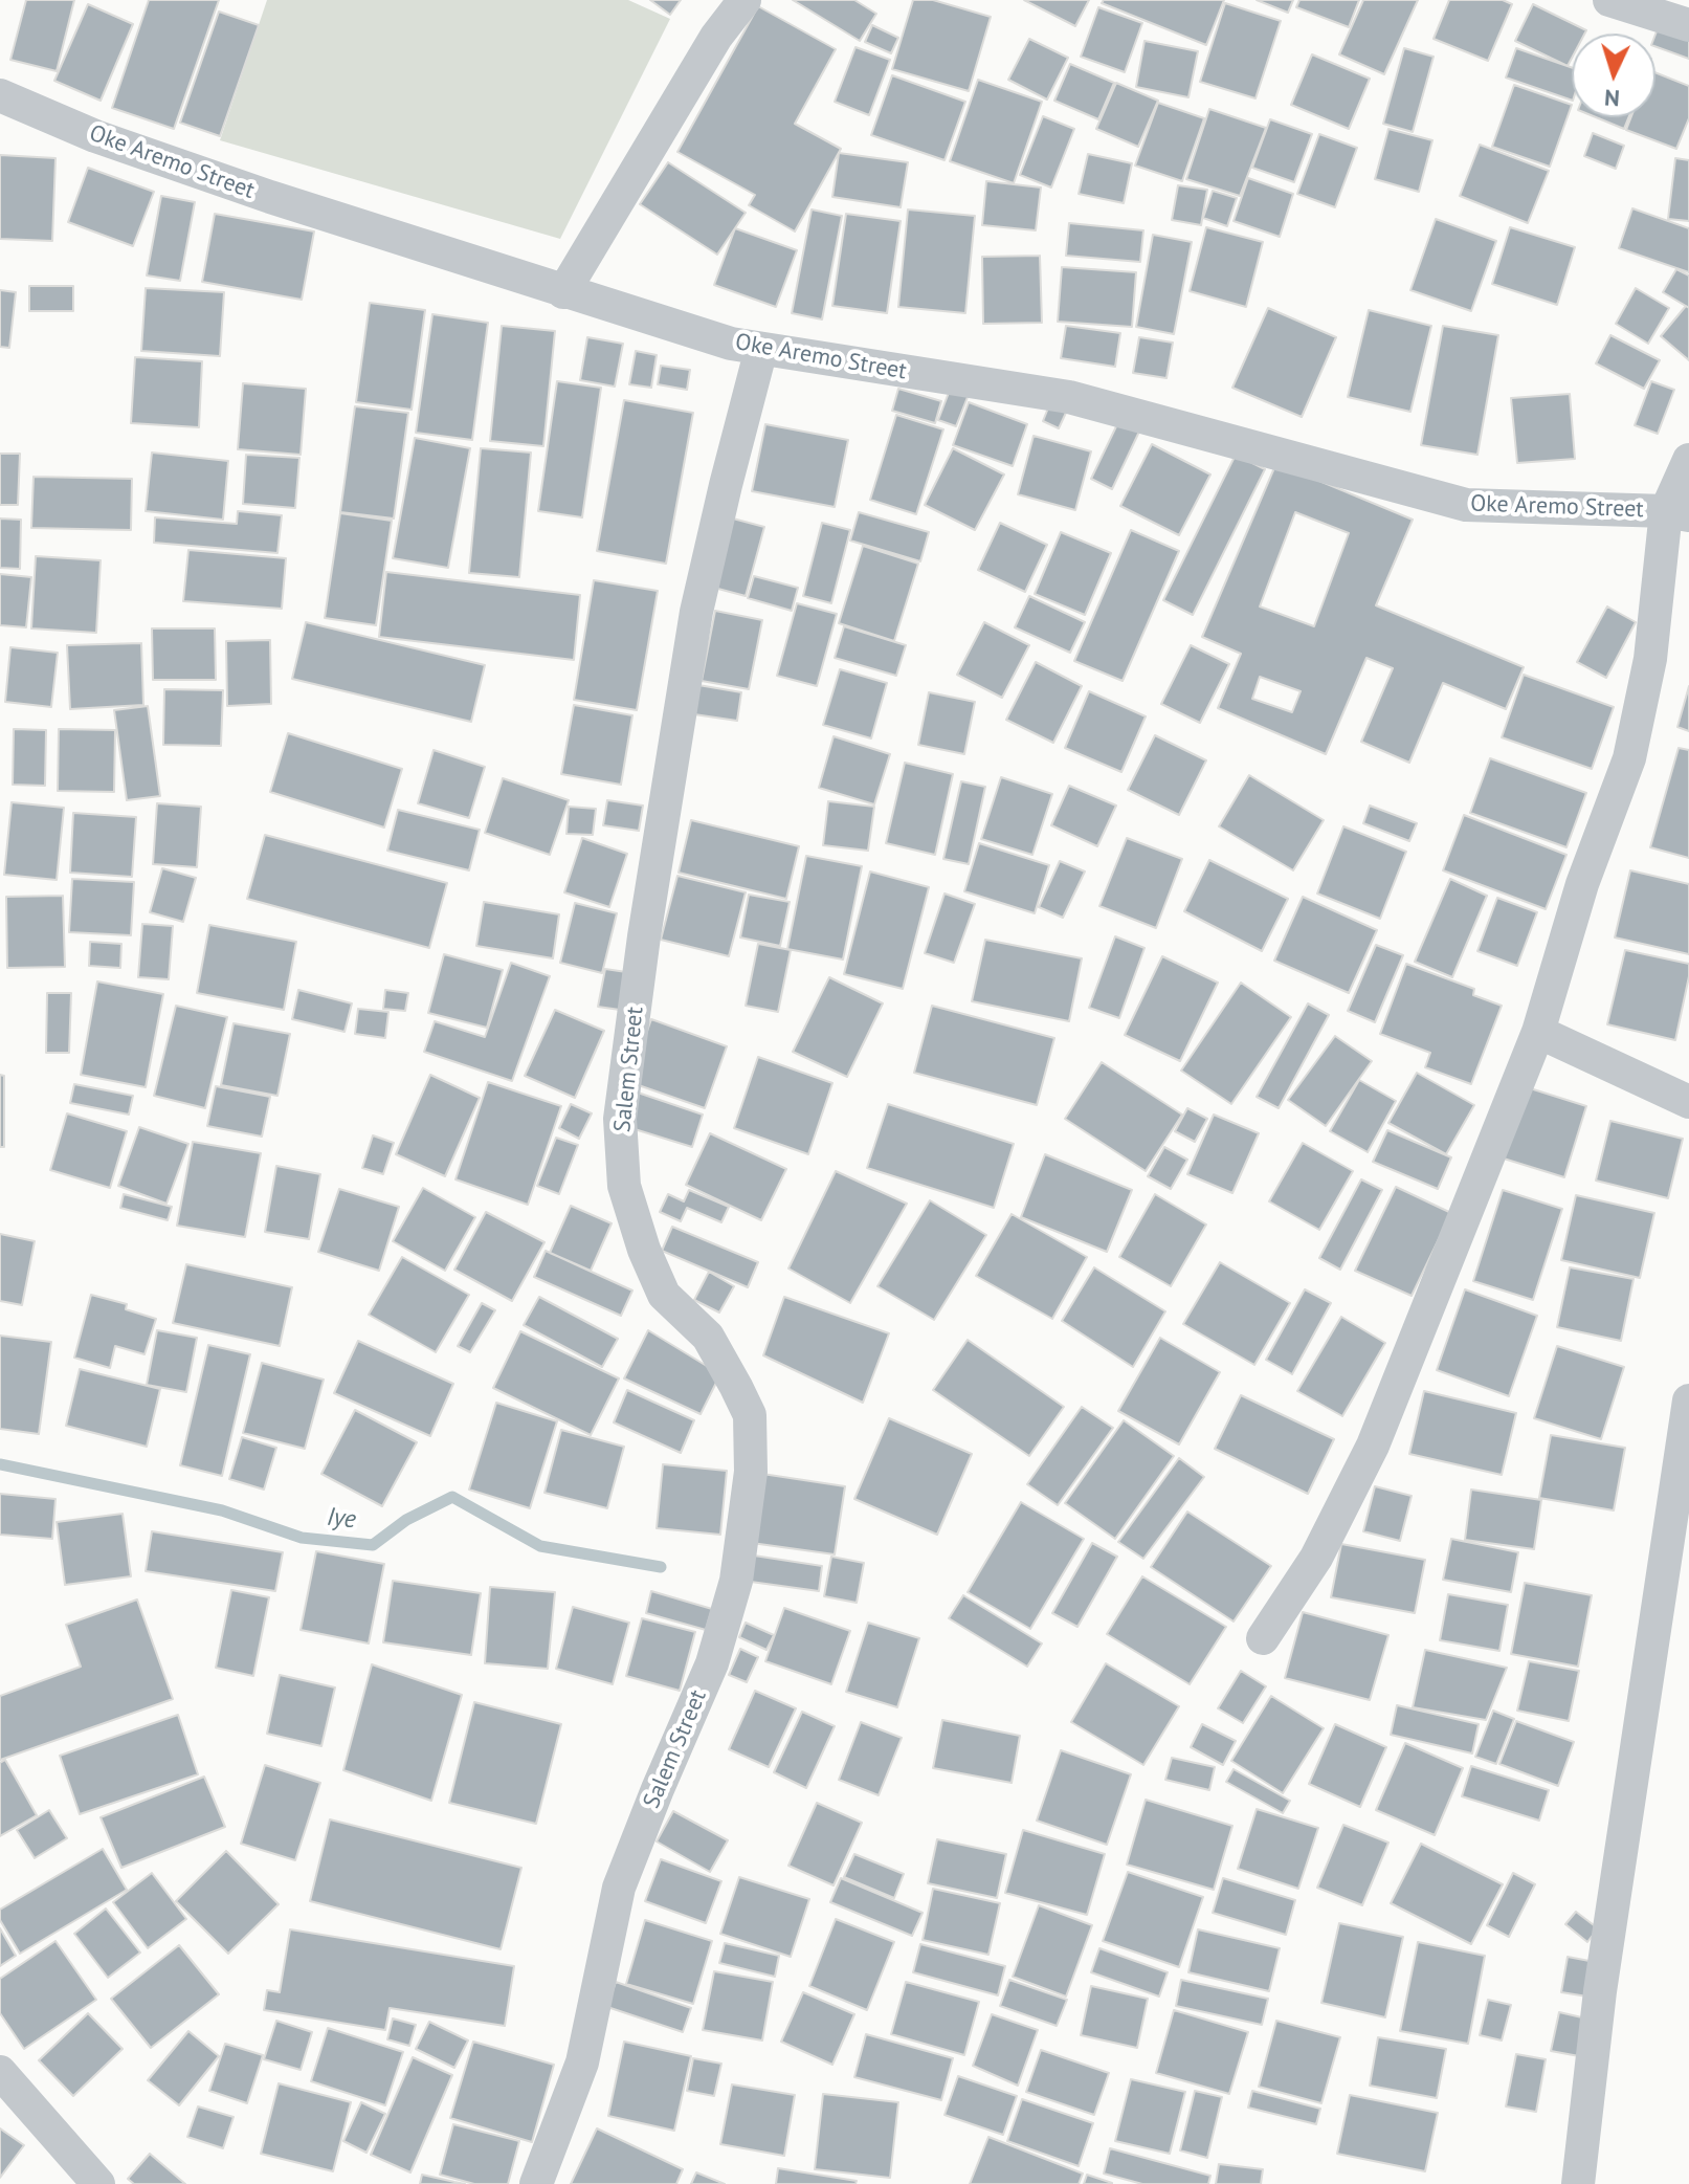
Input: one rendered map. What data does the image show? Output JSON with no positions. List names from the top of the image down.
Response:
{
  "streets": {
    "street": ["Oke Aremo Street", "Salem Street"]
  },
  "crossings": [
    ["Oke Aremo Street", "Salem Street"]
  ],
  "water": ["Iye"],
  "north": "bottom"
}
